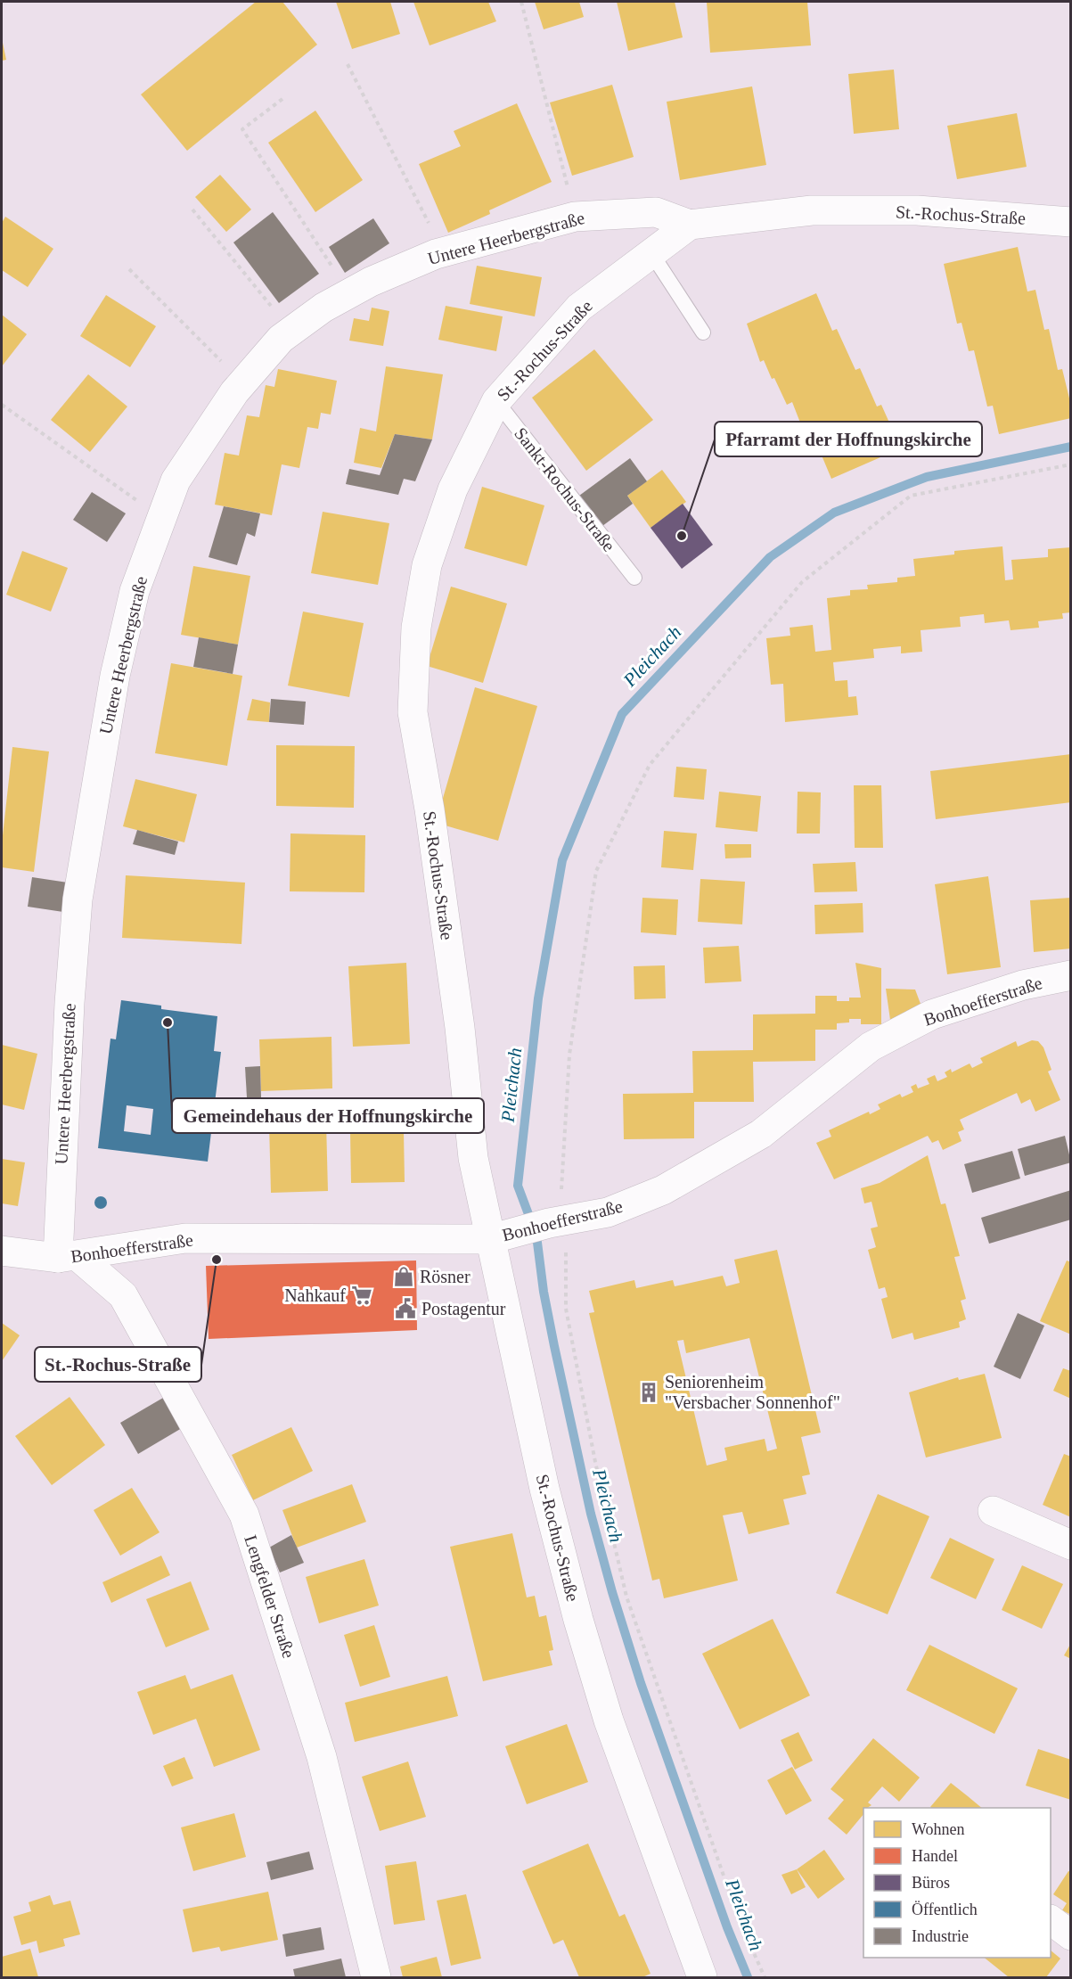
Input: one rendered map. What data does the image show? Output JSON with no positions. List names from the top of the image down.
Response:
{
  "streets": {
    "street": [
      "St.-Rochus-Straße",
      "Untere Heerbergstraße",
      "Bonhoefferstraße",
      "Lengfelder Straße"
    ],
    "lane": ["Sankt-Rochus-Straße"]
  },
  "crossings": [
    ["St.-Rochus-Straße", "Untere Heerbergstraße"],
    ["St.-Rochus-Straße", "Sankt-Rochus-Straße"],
    ["St.-Rochus-Straße", "Bonhoefferstraße"],
    ["Untere Heerbergstraße", "Bonhoefferstraße"],
    ["Untere Heerbergstraße", "Lengfelder Straße"],
    ["Bonhoefferstraße", "Lengfelder Straße"]
  ],
  "water": ["Pleichach"],
  "places": {
    "other": ["Pfarramt der Hoffnungskirche", "Gemeindehaus der Hoffnungskirche", "St.-Rochus-Straße"],
    "shop": ["Rösner"],
    "supermarket": ["Nahkauf"],
    "public building": ["Postagentur"],
    "building": ["Seniorenheim \"Versbacher Sonnenhof\""]
  },
  "legend": [
    "Wohnen",
    "Handel",
    "Büros",
    "Öffentlich",
    "Industrie"
  ]
}
